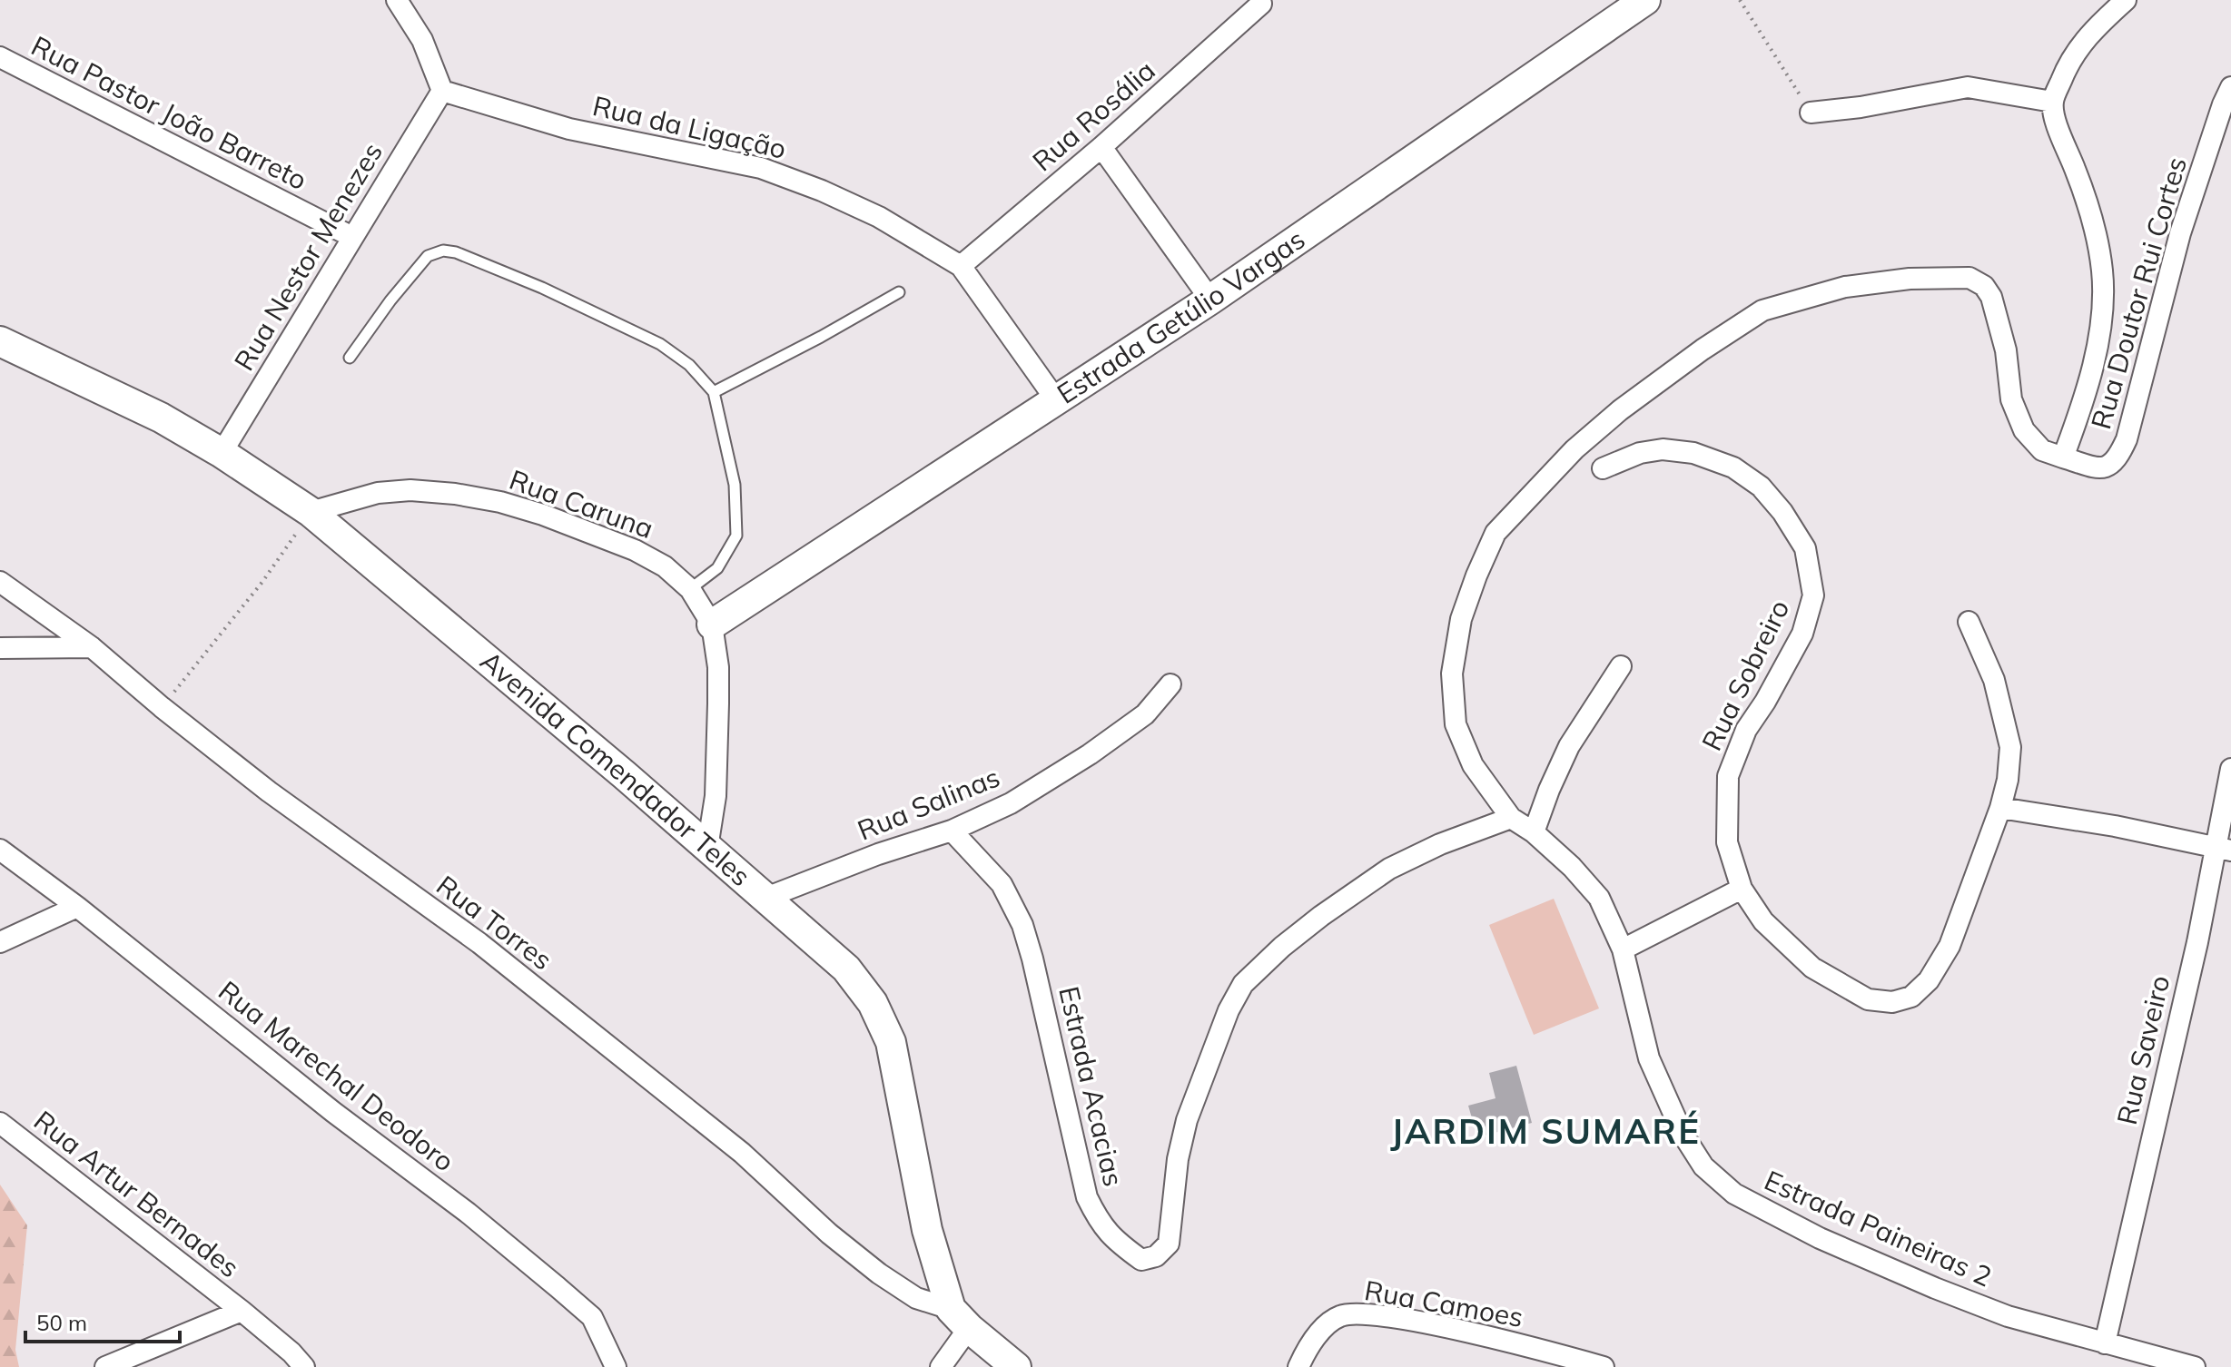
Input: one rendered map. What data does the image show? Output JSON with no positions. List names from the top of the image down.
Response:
{
  "streets": {
    "main road": ["Estrada Getúlio Vargas", "Avenida Comendador Teles"],
    "street": [
      "Rua Pastor João Barreto",
      "Rua Rosália",
      "Rua da Ligação",
      "Rua Nestor Menezes",
      "Rua Doutor Rui Cortes",
      "Rua Caruna",
      "Rua Sobreiro",
      "Rua Salinas",
      "Rua Torres",
      "Rua Saveiro",
      "Rua Marechal Deodoro",
      "Estrada Acacias",
      "Rua Artur Bernades",
      "Estrada Paineiras 2",
      "Rua Camoes"
    ]
  },
  "crossings": [
    ["Rua Pastor João Barreto", "Rua Nestor Menezes"],
    ["Rua Rosália", "Rua da Ligação"],
    ["Rua da Ligação", "Rua Nestor Menezes"],
    ["Rua da Ligação", "Estrada Getúlio Vargas"],
    ["Rua Nestor Menezes", "Avenida Comendador Teles"],
    ["Rua Doutor Rui Cortes", "Estrada Paineiras 2"],
    ["Estrada Getúlio Vargas", "Rua Caruna"],
    ["Rua Caruna", "Avenida Comendador Teles"],
    ["Avenida Comendador Teles", "Rua Salinas"],
    ["Avenida Comendador Teles", "Rua Torres"],
    ["Rua Salinas", "Estrada Acacias"],
    ["Rua Saveiro", "Estrada Paineiras 2"],
    ["Estrada Acacias", "Estrada Paineiras 2"]
  ],
  "districts": ["JARDIM SUMARÉ"],
  "scale_bar": "50 m"
}
